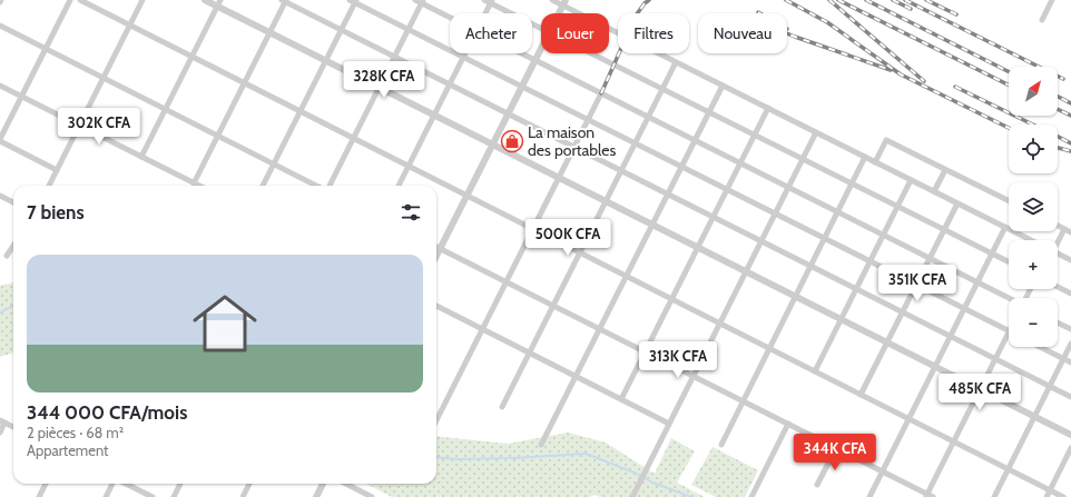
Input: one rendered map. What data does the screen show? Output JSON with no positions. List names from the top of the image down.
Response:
{
  "places": {
    "shop": ["La maison des portables"]
  },
  "north": "top right",
  "page": {
    "chip": [
      "Acheter",
      "Louer",
      "Filtres",
      "Nouveau"
    ],
    "price": [
      "328K CFA",
      "302K CFA",
      "500K CFA",
      "351K CFA",
      "313K CFA",
      "485K CFA",
      "344K CFA"
    ],
    "map_buttons": ["+", "−"],
    "heading": "7 biens",
    "list": [
      {
        "name": "344 000 CFA/mois",
        "note": "2 pièces · 68 m² · Appartement"
      }
    ]
  }
}
